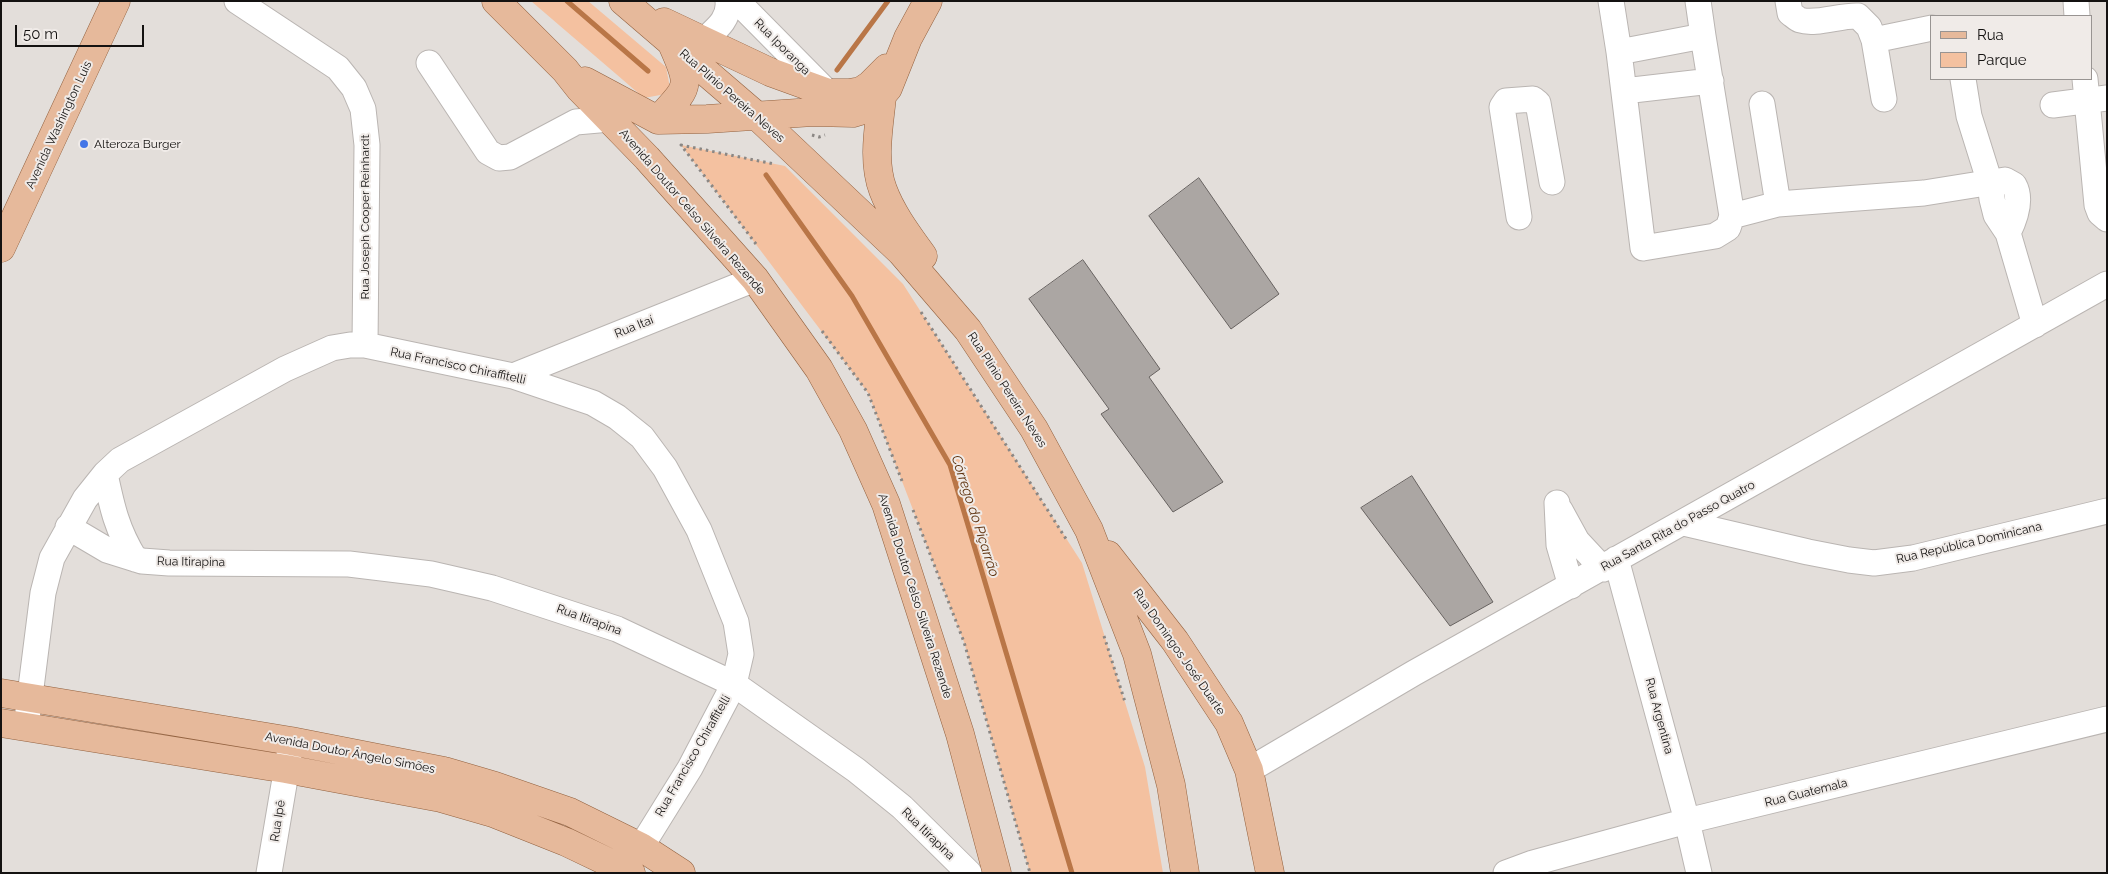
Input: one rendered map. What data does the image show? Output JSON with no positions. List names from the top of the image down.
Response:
{
  "streets": {
    "main road": [
      "Rua Plínio Pereira Neves",
      "Avenida Washington Luis",
      "Avenida Doutor Celso Silveira Rezende",
      "Rua Domingos José Duarte",
      "Avenida Doutor Ângelo Simões"
    ],
    "street": [
      "Rua Iporanga",
      "Rua Joseph Cooper Reinhardt",
      "Rua Itaí",
      "Rua Francisco Chiraffitelli",
      "Rua Santa Rita do Passo Quatro",
      "Rua República Dominicana",
      "Rua Itirapina",
      "Rua Argentina",
      "Rua Guatemala",
      "Rua Ipê"
    ]
  },
  "crossings": [
    ["Rua Plínio Pereira Neves", "Rua Domingos José Duarte"],
    ["Avenida Doutor Celso Silveira Rezende", "Rua Itaí"],
    ["Rua Joseph Cooper Reinhardt", "Rua Francisco Chiraffitelli"],
    ["Rua Itaí", "Rua Francisco Chiraffitelli"],
    ["Rua Francisco Chiraffitelli", "Rua Itirapina"],
    ["Rua Francisco Chiraffitelli", "Avenida Doutor Ângelo Simões"],
    ["Rua Santa Rita do Passo Quatro", "Rua República Dominicana"],
    ["Rua Santa Rita do Passo Quatro", "Rua Domingos José Duarte"],
    ["Rua Santa Rita do Passo Quatro", "Rua Argentina"],
    ["Rua Argentina", "Rua Guatemala"],
    ["Avenida Doutor Ângelo Simões", "Rua Ipê"]
  ],
  "water": ["Córrego do Piçarrão"],
  "places": ["Alteroza Burger"],
  "legend": ["Rua", "Parque"],
  "scale_bar": "50 m"
}
